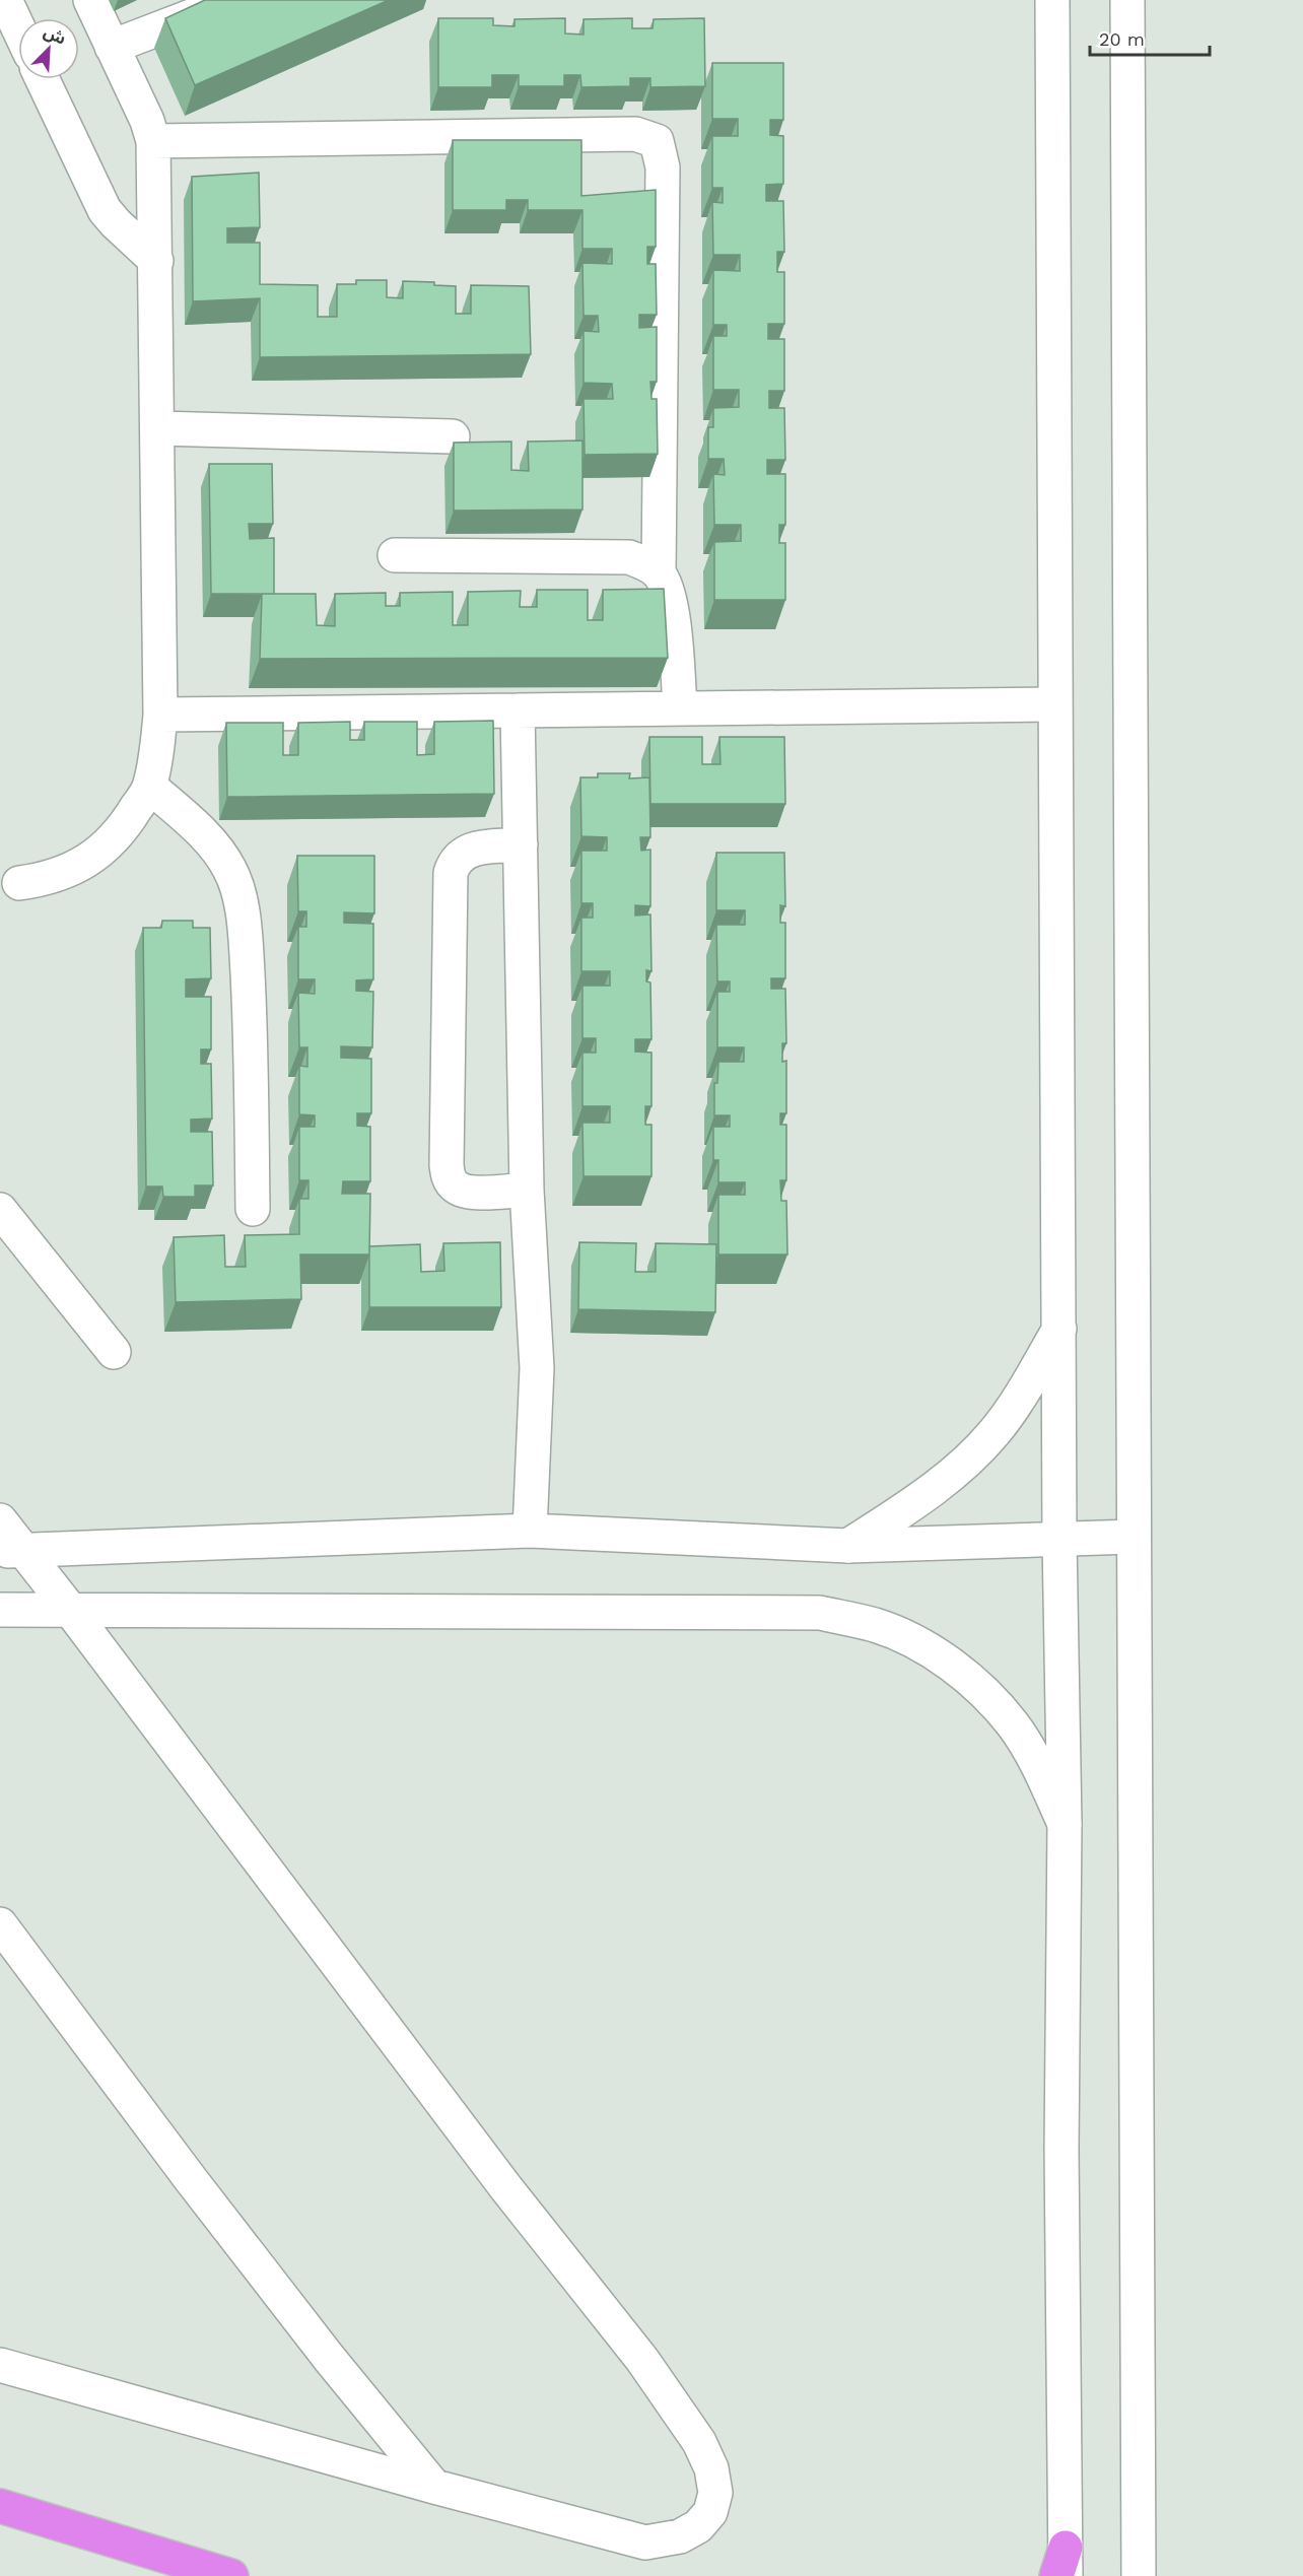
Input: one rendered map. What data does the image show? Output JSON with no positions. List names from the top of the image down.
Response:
{
  "scale_bar": "20 m",
  "north": "top right"
}
